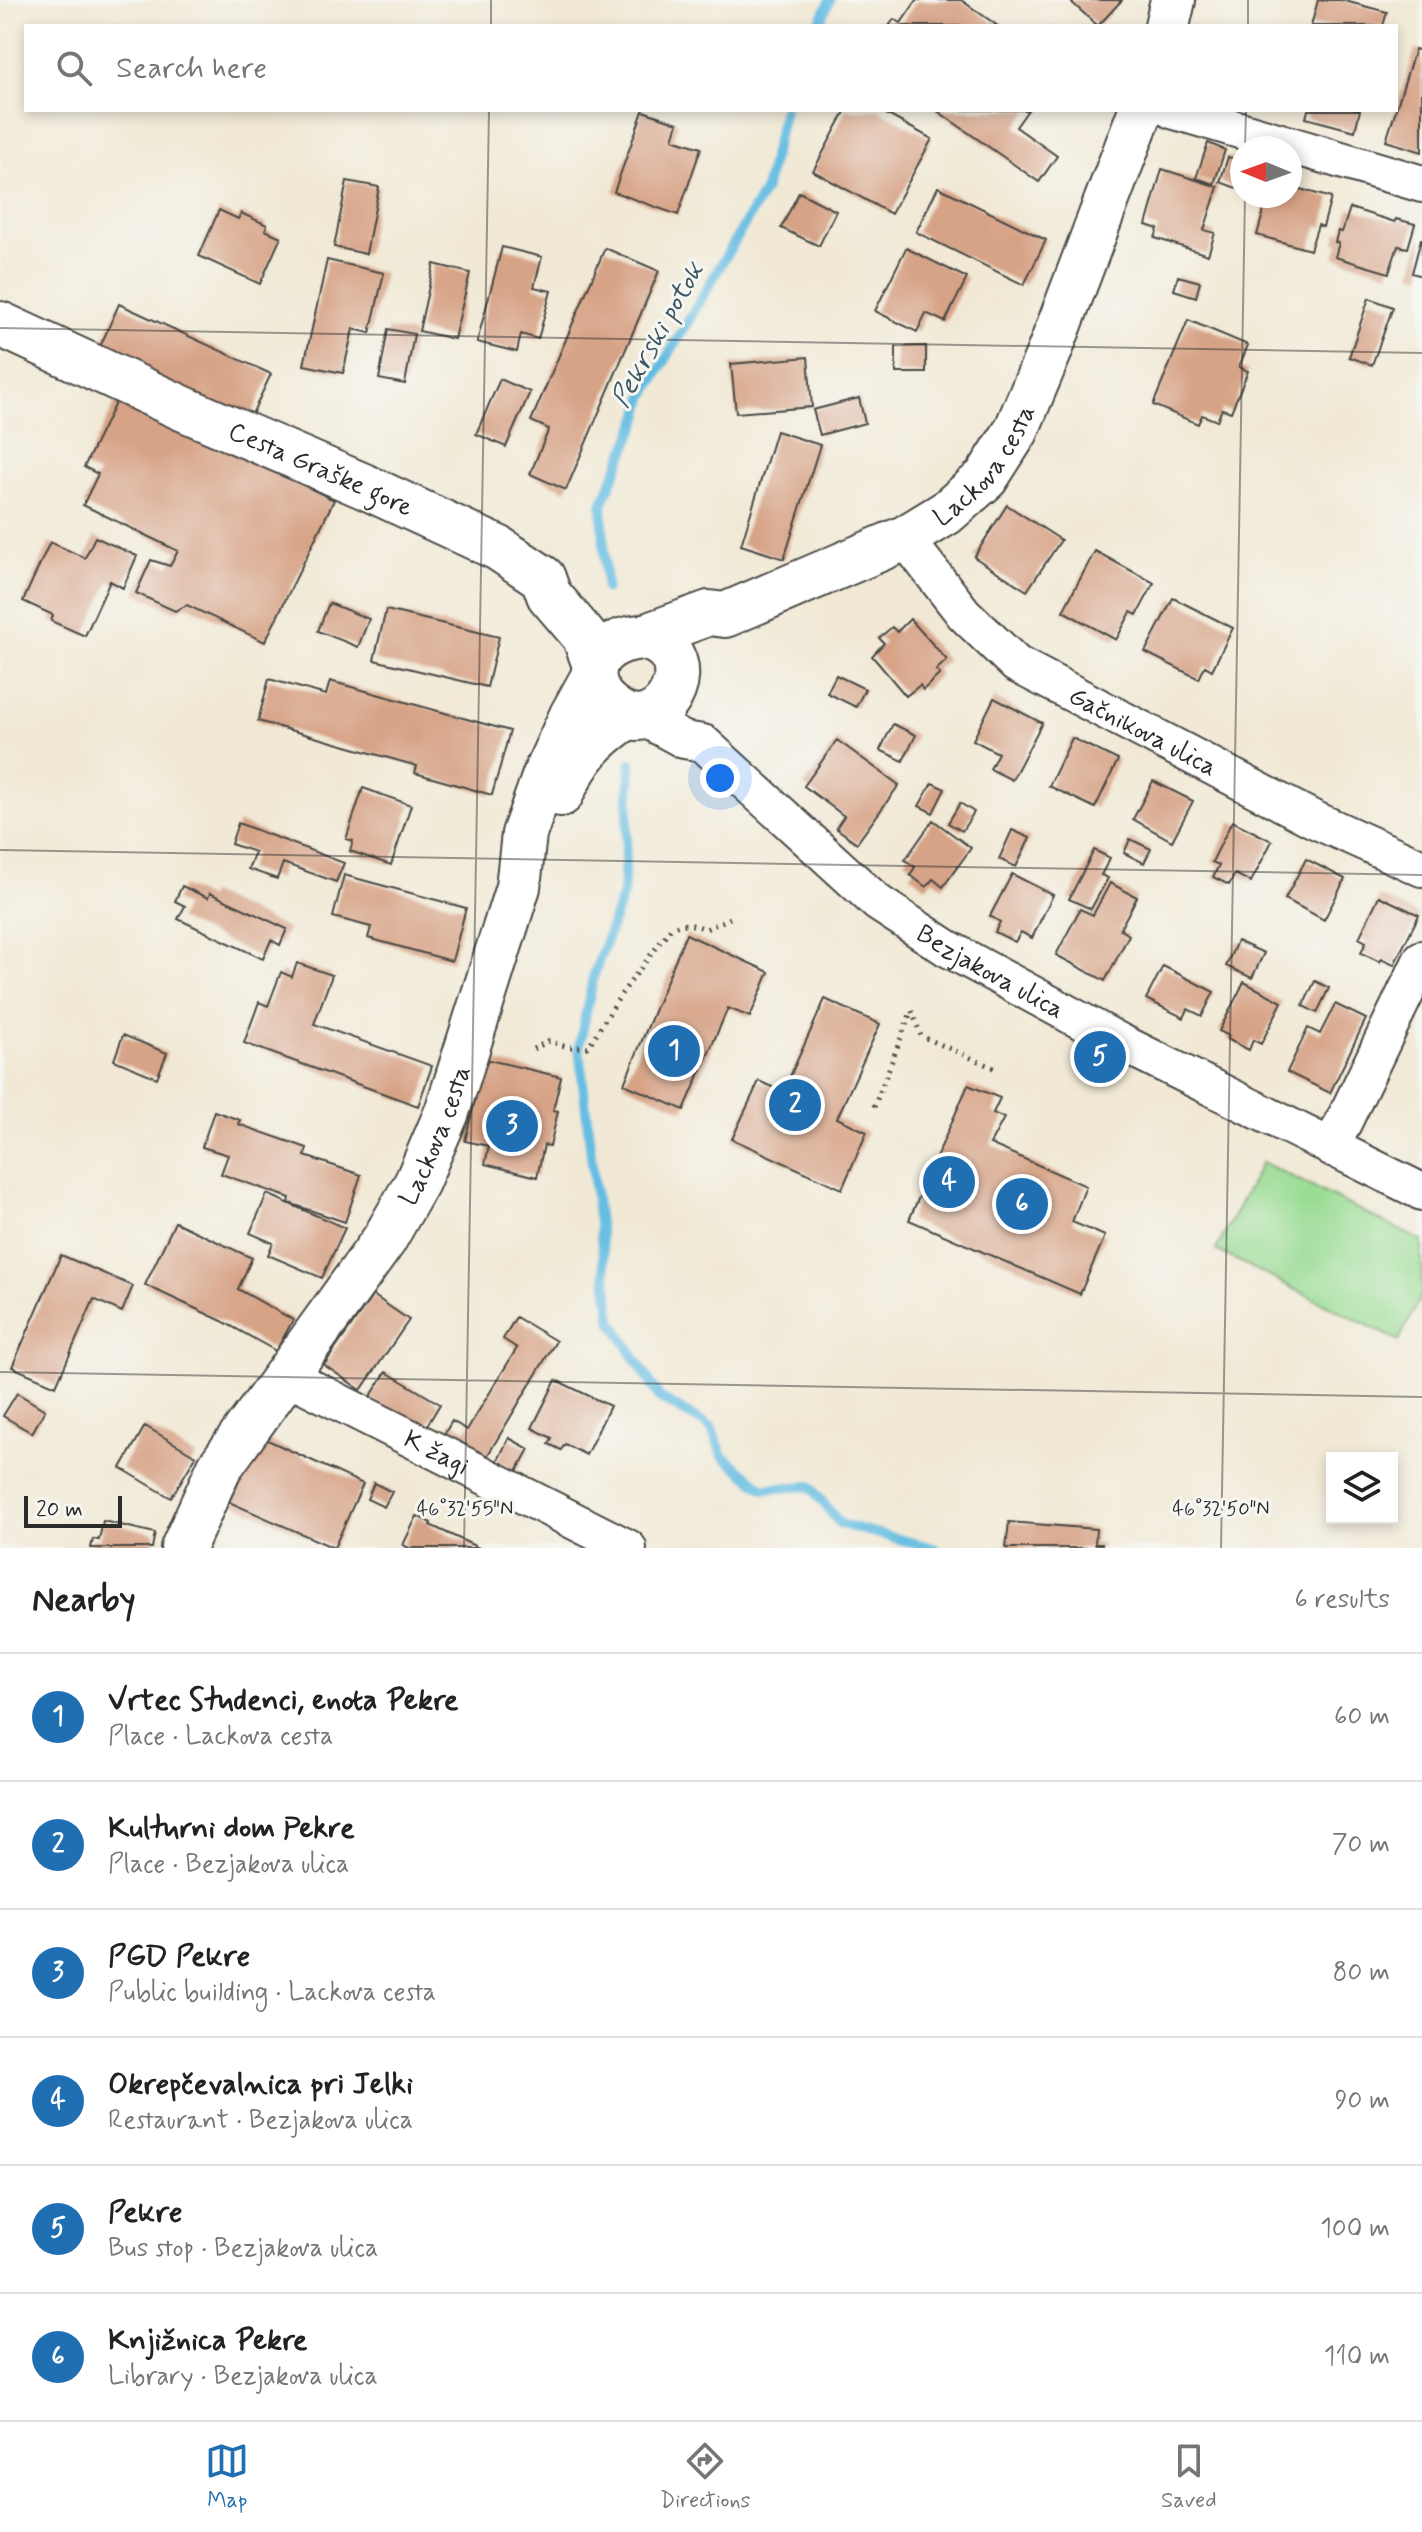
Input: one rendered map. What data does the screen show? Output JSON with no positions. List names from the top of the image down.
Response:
{
  "streets": {
    "street": [
      "Lackova cesta",
      "Cesta Graške gore",
      "Gačnikova ulica",
      "Bezjakova ulica",
      "K žagi"
    ]
  },
  "crossings": [
    ["Lackova cesta", "Cesta Graške gore"],
    ["Lackova cesta", "Gačnikova ulica"],
    ["Lackova cesta", "Bezjakova ulica"],
    ["Lackova cesta", "K žagi"],
    ["Cesta Graške gore", "Bezjakova ulica"]
  ],
  "water": ["Pekrski potok"],
  "scale_bar": "20 m",
  "north": "left",
  "page": {
    "search": "Search here",
    "pins": [
      "1",
      "5",
      "2",
      "3",
      "4",
      "6"
    ],
    "scale": "20 m",
    "heading": ["Nearby", "6 results"],
    "list": [
      {
        "mark": "1",
        "name": "Vrtec Studenci, enota Pekre",
        "note": "Place · Lackova cesta",
        "value": "60 m"
      },
      {
        "mark": "2",
        "name": "Kulturni dom Pekre",
        "note": "Place · Bezjakova ulica",
        "value": "70 m"
      },
      {
        "mark": "3",
        "name": "PGD Pekre",
        "note": "Public building · Lackova cesta",
        "value": "80 m"
      },
      {
        "mark": "4",
        "name": "Okrepčevalnica pri Jelki",
        "note": "Restaurant · Bezjakova ulica",
        "value": "90 m"
      },
      {
        "mark": "5",
        "name": "Pekre",
        "note": "Bus stop · Bezjakova ulica",
        "value": "100 m"
      },
      {
        "mark": "6",
        "name": "Knjižnica Pekre",
        "note": "Library · Bezjakova ulica",
        "value": "110 m"
      }
    ],
    "nav": ["Map", "Directions", "Saved"]
  },
  "coordinates": ["46°32'55\"N", "46°32'50\"N"]
}
